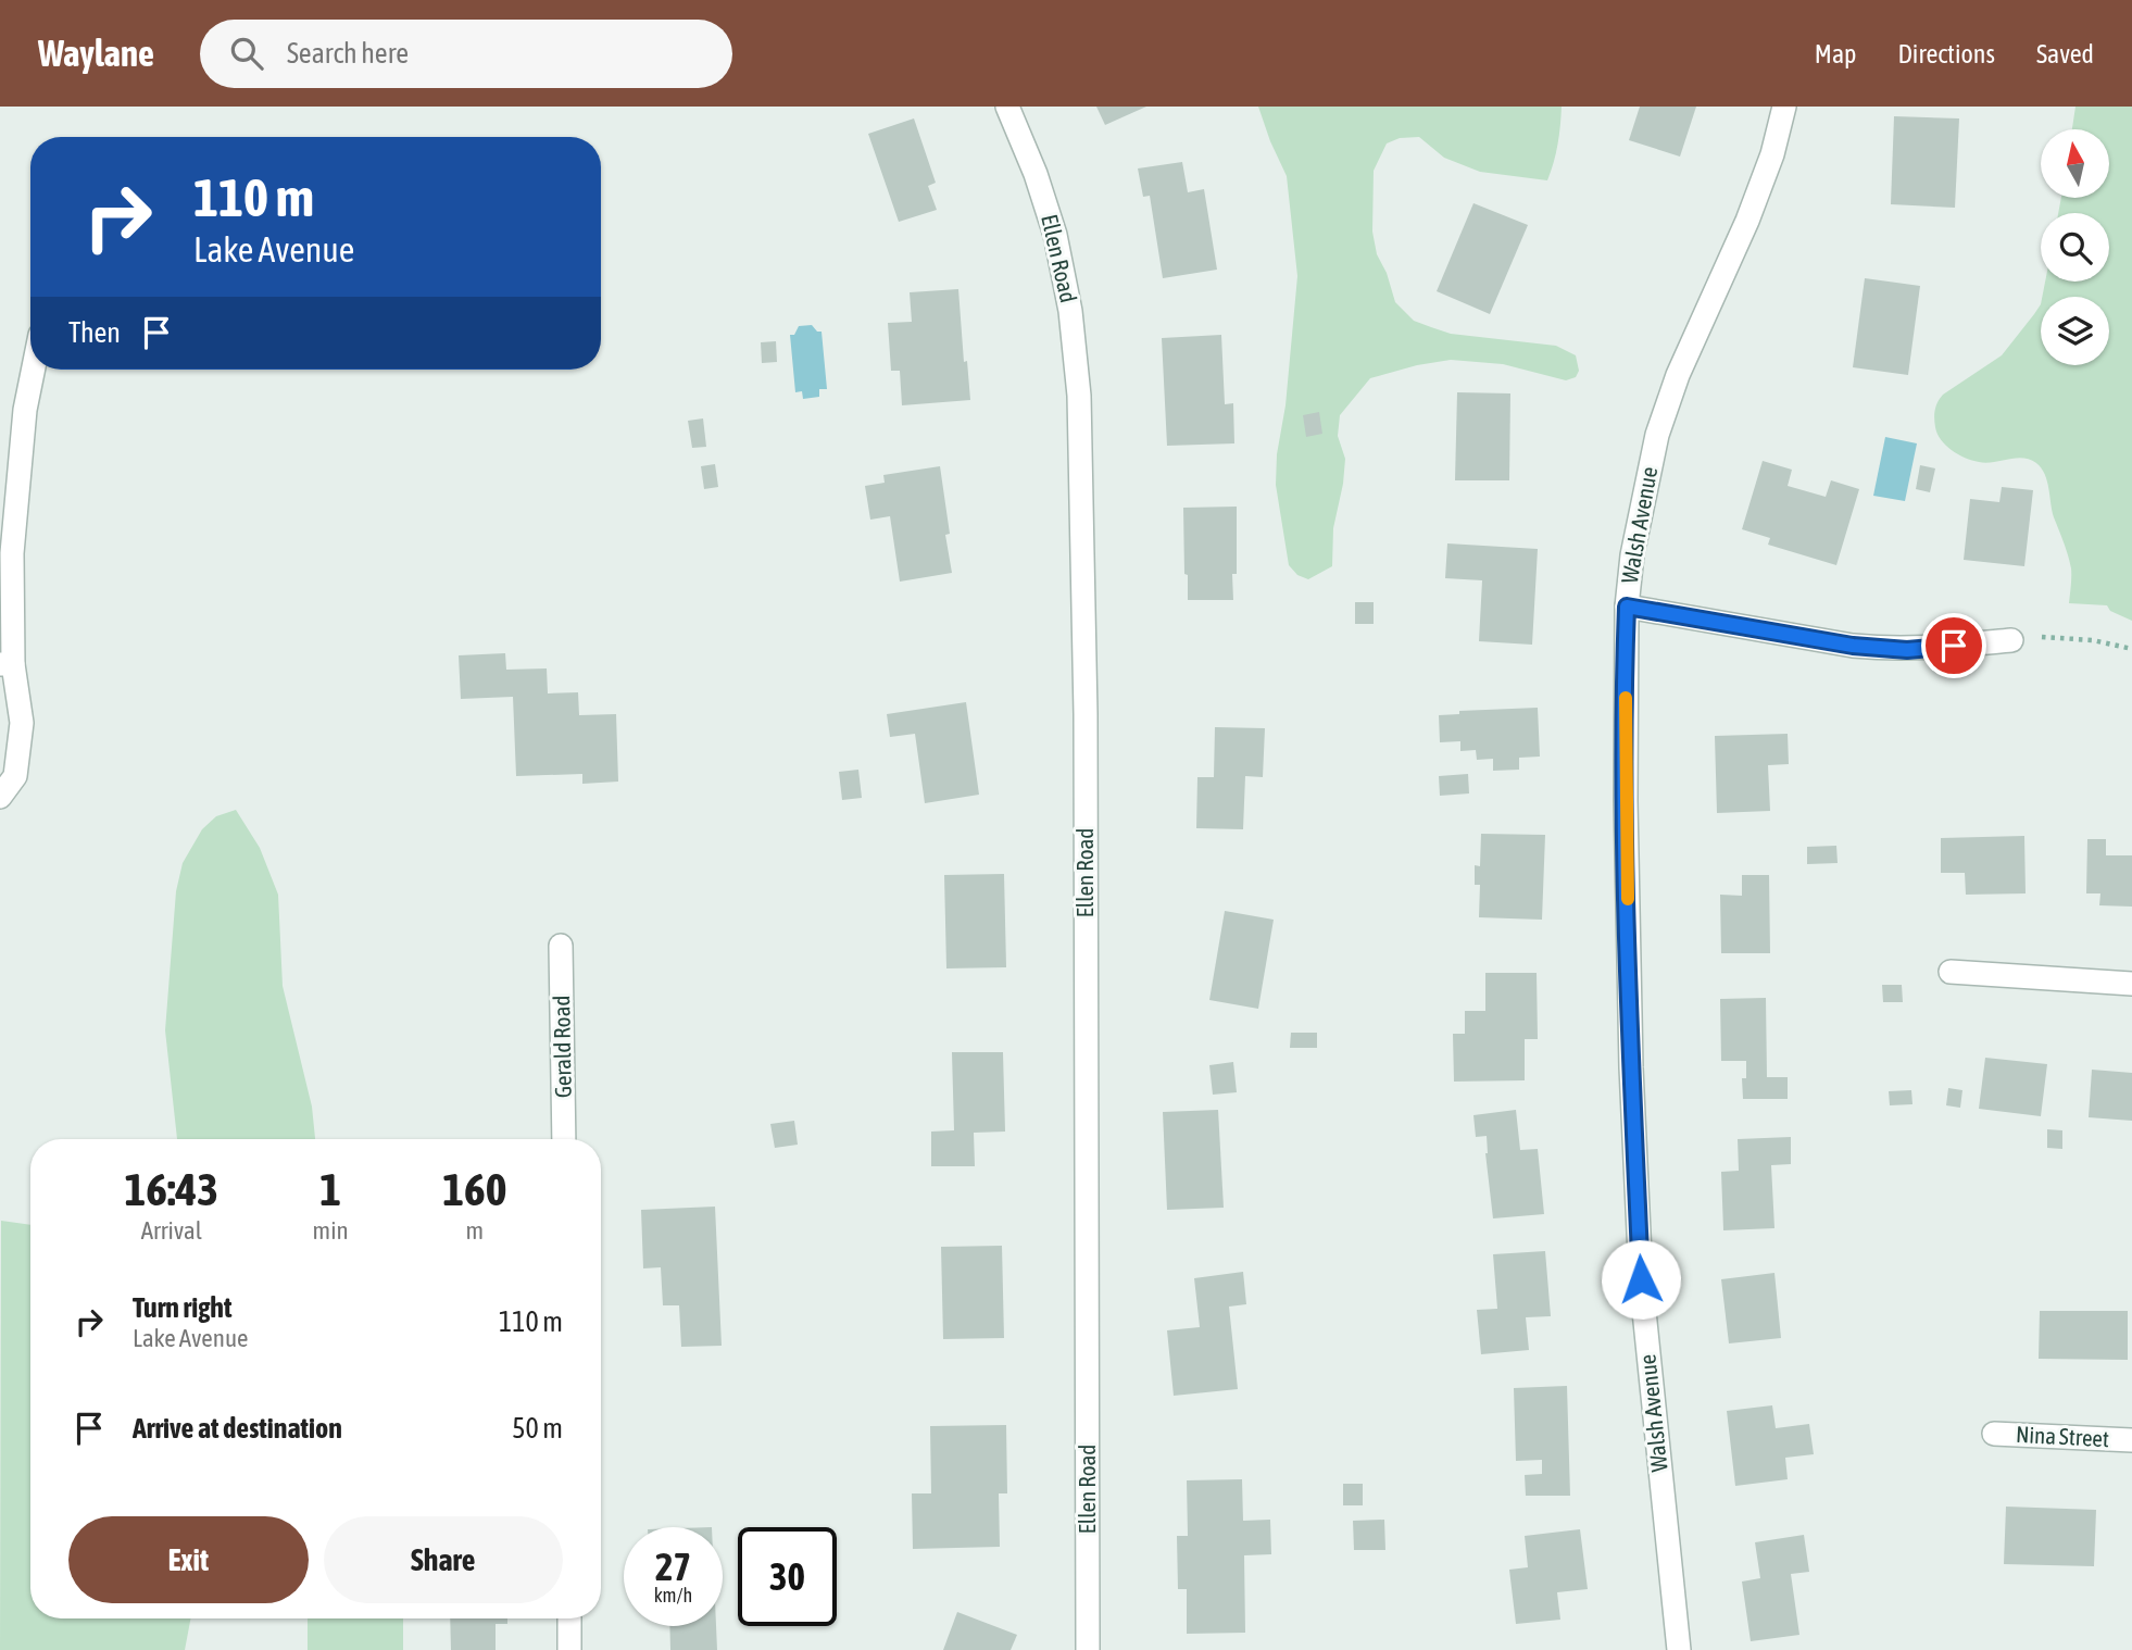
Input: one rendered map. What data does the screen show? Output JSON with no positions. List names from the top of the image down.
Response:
{
  "streets": {
    "street": [
      "Ellen Road",
      "Walsh Avenue",
      "Gerald Road",
      "Nina Street"
    ]
  },
  "north": "top",
  "page": {
    "header": "Waylane",
    "search": "Search here",
    "nav": ["Map", "Directions", "Saved"],
    "turn": ["110 m", "Lake Avenue"],
    "then": "Then",
    "eta": [
      "16:43",
      "Arrival",
      "1",
      "min",
      "160",
      "m"
    ],
    "list": [
      {
        "name": "Turn right",
        "note": "Lake Avenue",
        "value": "110 m"
      },
      {
        "name": "Arrive at destination",
        "value": "50 m"
      }
    ],
    "buttons": ["Exit", "Share"],
    "speed": "27 km/h",
    "limit": "30"
  }
}
